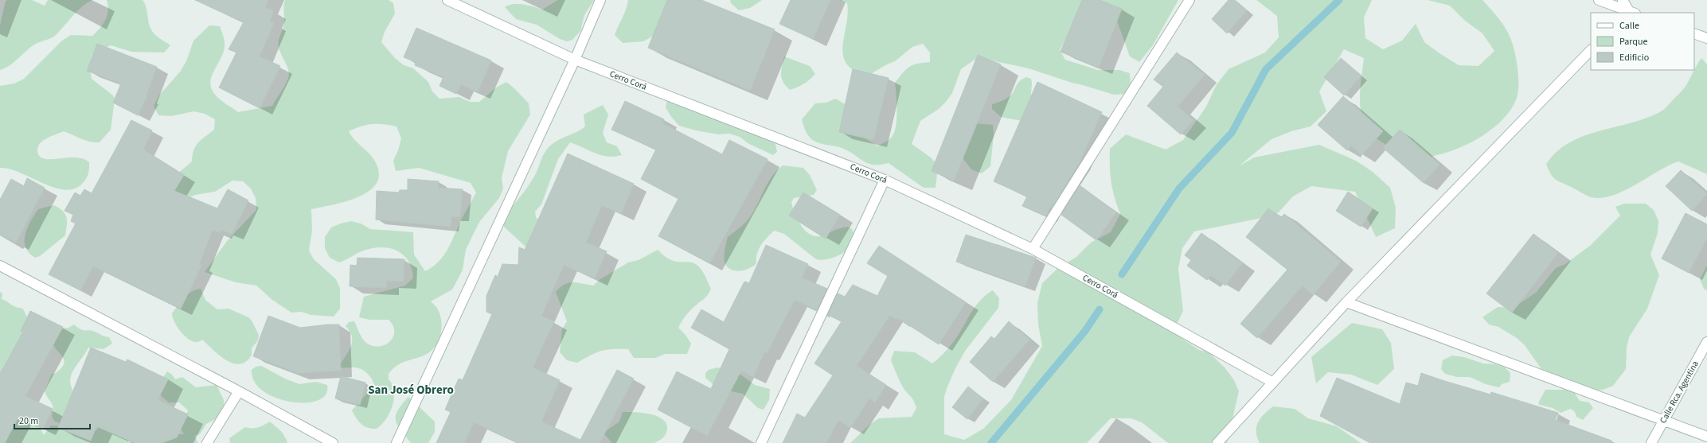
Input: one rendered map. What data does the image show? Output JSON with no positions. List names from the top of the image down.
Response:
{
  "streets": {
    "street": ["Cerro Corá", "Calle Rca. Agentina"]
  },
  "districts": ["San José Obrero"],
  "legend": ["Calle", "Parque", "Edificio"],
  "scale_bar": "20 m"
}
